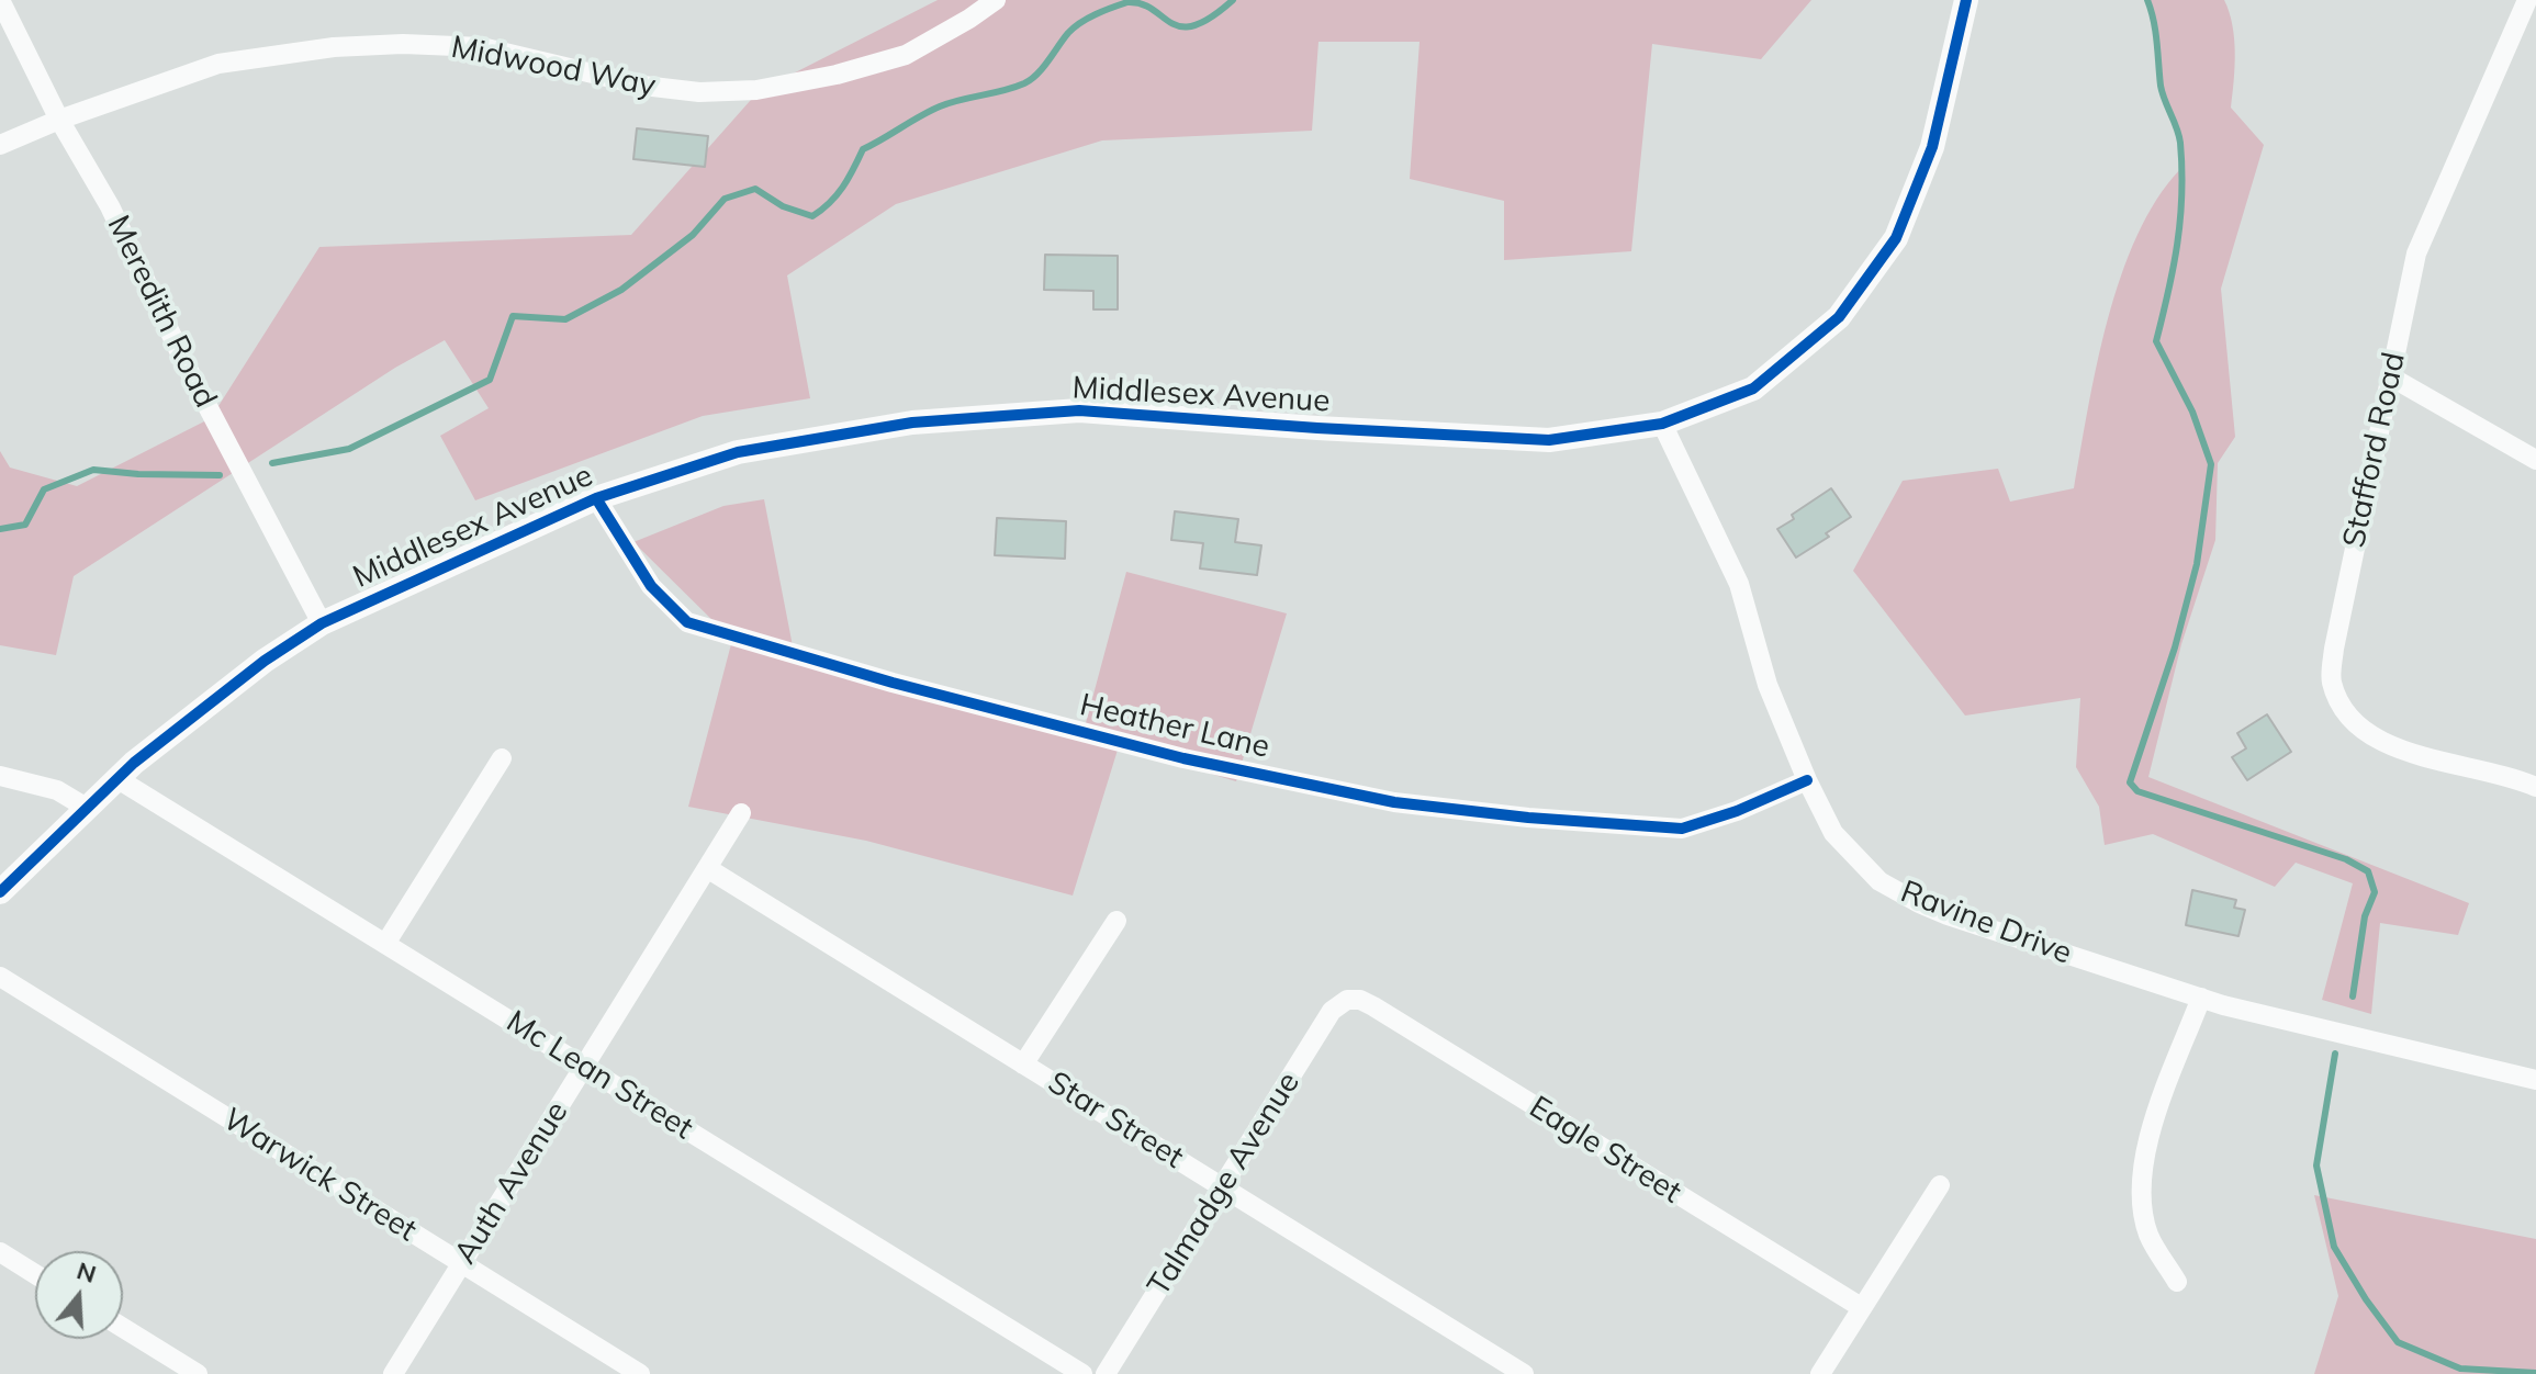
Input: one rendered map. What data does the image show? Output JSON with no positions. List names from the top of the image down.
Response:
{
  "streets": {
    "street": [
      "Midwood Way",
      "Meredith Road",
      "Middlesex Avenue",
      "Stafford Road",
      "Heather Lane",
      "Ravine Drive",
      "Mc Lean Street",
      "Star Street",
      "Eagle Street",
      "Warwick Street",
      "Auth Avenue",
      "Talmadge Avenue"
    ]
  },
  "crossings": [
    ["Midwood Way", "Meredith Road"],
    ["Meredith Road", "Middlesex Avenue"],
    ["Middlesex Avenue", "Heather Lane"],
    ["Middlesex Avenue", "Ravine Drive"],
    ["Middlesex Avenue", "Mc Lean Street"],
    ["Heather Lane", "Ravine Drive"],
    ["Mc Lean Street", "Auth Avenue"],
    ["Star Street", "Auth Avenue"],
    ["Star Street", "Talmadge Avenue"],
    ["Eagle Street", "Talmadge Avenue"],
    ["Warwick Street", "Auth Avenue"]
  ],
  "north": "top"
}
